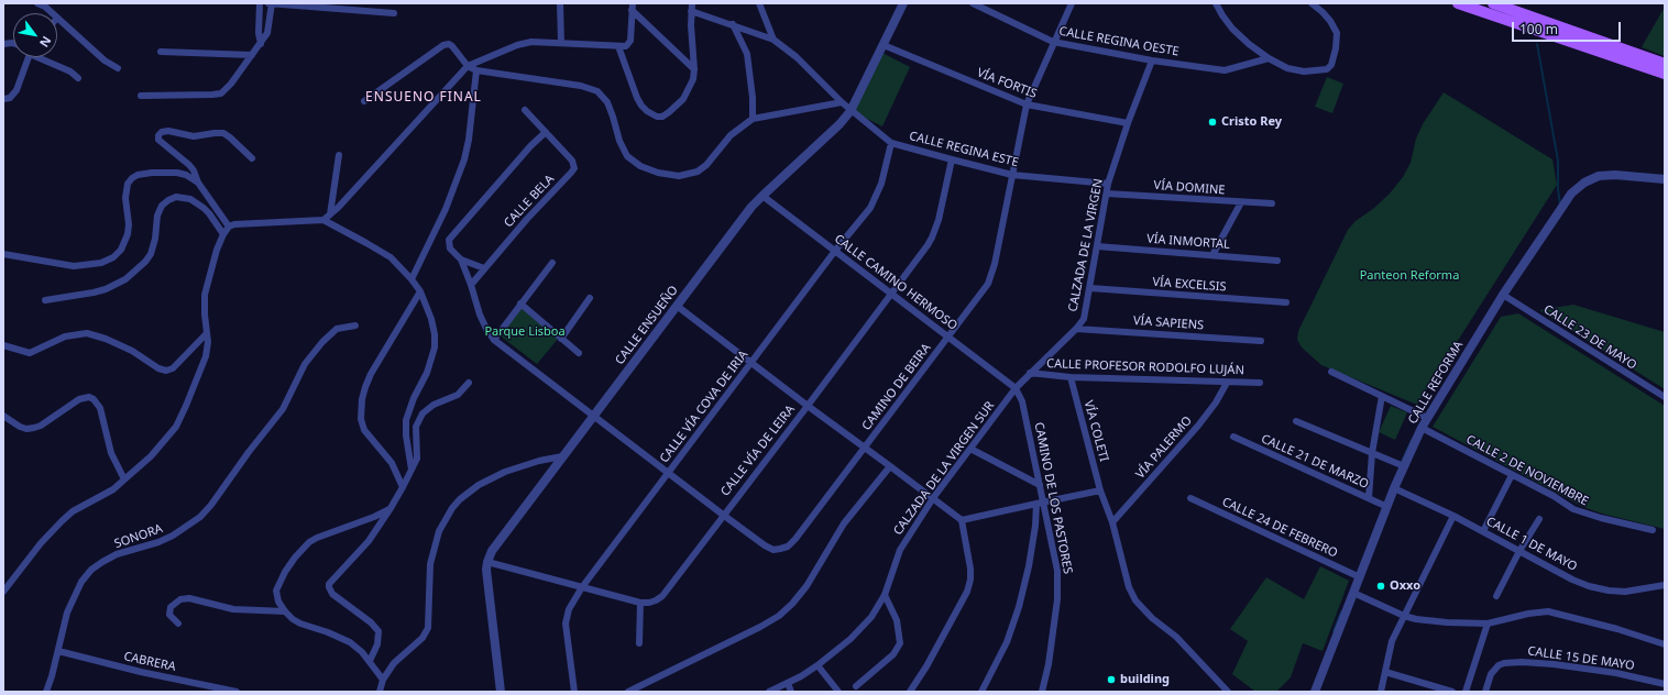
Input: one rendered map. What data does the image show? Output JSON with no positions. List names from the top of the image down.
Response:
{
  "streets": {
    "street": [
      "CALLE REGINA OESTE",
      "VÍA FORTIS",
      "CALLE REGINA ESTE",
      "VÍA DOMINE",
      "CALLE BELA",
      "VÍA INMORTAL",
      "CALZADA DE LA VIRGEN",
      "CALLE CAMINO HERMOSO",
      "VÍA EXCELSIS",
      "VÍA SAPIENS",
      "CALLE ENSUEÑO",
      "CALLE 23 DE MAYO",
      "CALLE PROFESOR RODOLFO LUJÁN",
      "CALLE REFORMA",
      "CAMINO DE BEIRA",
      "CALLE VÍA COVA DE IRIA",
      "VÍA COLETI",
      "VÍA PALERMO",
      "CALLE VÍA DE LEIRA",
      "CALLE 21 DE MARZO",
      "CALZADA DE LA VIRGEN SUR",
      "CALLE 2 DE NOVIEMBRE",
      "CAMINO DE LOS PASTORES",
      "CALLE 24 DE FEBRERO",
      "SONORA",
      "CALLE 1 DE MAYO",
      "CALLE 15 DE MAYO",
      "CABRERA"
    ]
  },
  "crossings": [
    ["CALLE REGINA OESTE", "CALZADA DE LA VIRGEN"],
    ["CALLE REGINA OESTE", "CAMINO DE BEIRA"],
    ["VÍA FORTIS", "CALZADA DE LA VIRGEN"],
    ["VÍA FORTIS", "CALLE ENSUEÑO"],
    ["VÍA FORTIS", "CAMINO DE BEIRA"],
    ["CALLE REGINA ESTE", "CALZADA DE LA VIRGEN"],
    ["CALLE REGINA ESTE", "CALLE ENSUEÑO"],
    ["CALLE REGINA ESTE", "CAMINO DE BEIRA"],
    ["CALLE REGINA ESTE", "CALLE VÍA COVA DE IRIA"],
    ["CALLE REGINA ESTE", "CALLE VÍA DE LEIRA"],
    ["VÍA DOMINE", "CALZADA DE LA VIRGEN"],
    ["VÍA INMORTAL", "CALZADA DE LA VIRGEN"],
    ["CALZADA DE LA VIRGEN", "CALLE CAMINO HERMOSO"],
    ["CALZADA DE LA VIRGEN", "VÍA EXCELSIS"],
    ["CALZADA DE LA VIRGEN", "VÍA SAPIENS"],
    ["CALZADA DE LA VIRGEN", "CALLE PROFESOR RODOLFO LUJÁN"],
    ["CALZADA DE LA VIRGEN", "CALZADA DE LA VIRGEN SUR"],
    ["CALZADA DE LA VIRGEN", "CAMINO DE LOS PASTORES"],
    ["CALLE CAMINO HERMOSO", "CALLE ENSUEÑO"],
    ["CALLE CAMINO HERMOSO", "CAMINO DE BEIRA"],
    ["CALLE CAMINO HERMOSO", "CALLE VÍA COVA DE IRIA"],
    ["CALLE CAMINO HERMOSO", "CALLE VÍA DE LEIRA"],
    ["CALLE CAMINO HERMOSO", "CALZADA DE LA VIRGEN SUR"],
    ["CALLE CAMINO HERMOSO", "CAMINO DE LOS PASTORES"],
    ["CALLE ENSUEÑO", "CAMINO DE BEIRA"],
    ["CALLE ENSUEÑO", "CALLE VÍA DE LEIRA"],
    ["CALLE 23 DE MAYO", "CALLE REFORMA"],
    ["CALLE PROFESOR RODOLFO LUJÁN", "VÍA COLETI"],
    ["CALLE PROFESOR RODOLFO LUJÁN", "VÍA PALERMO"],
    ["CALLE REFORMA", "CALLE 21 DE MARZO"],
    ["CALLE REFORMA", "CALLE 2 DE NOVIEMBRE"],
    ["CALLE REFORMA", "CALLE 24 DE FEBRERO"],
    ["CALLE REFORMA", "CALLE 1 DE MAYO"],
    ["CAMINO DE BEIRA", "CALLE VÍA COVA DE IRIA"],
    ["CAMINO DE BEIRA", "CALLE VÍA DE LEIRA"],
    ["CALLE VÍA COVA DE IRIA", "CALLE VÍA DE LEIRA"],
    ["VÍA COLETI", "VÍA PALERMO"],
    ["CALZADA DE LA VIRGEN SUR", "CAMINO DE LOS PASTORES"],
    ["SONORA", "CABRERA"]
  ],
  "districts": ["ENSUENO FINAL"],
  "parks": ["Panteon Reforma", "Parque Lisboa"],
  "places": ["Cristo Rey", "Oxxo", "building"],
  "scale_bar": "100 m",
  "north": "bottom right"
}
